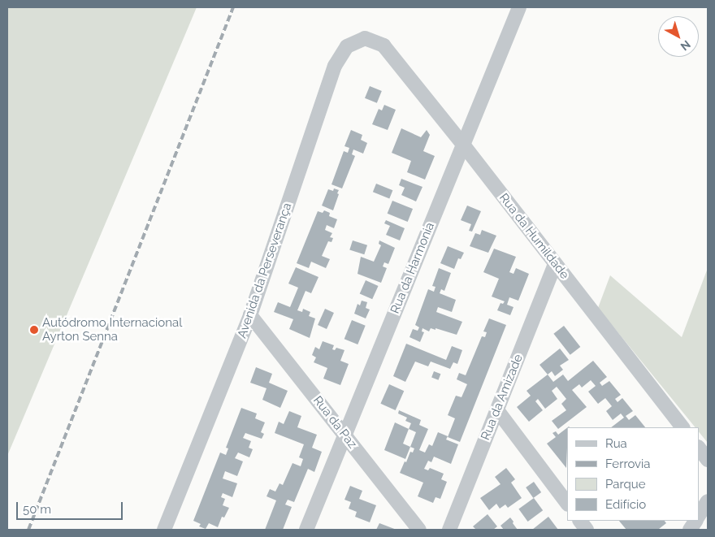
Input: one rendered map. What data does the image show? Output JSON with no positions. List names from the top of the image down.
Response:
{
  "streets": {
    "street": [
      "Rua da Humildade",
      "Rua da Harmonia",
      "Avenida da Perseverança",
      "Rua da Amizade",
      "Rua da Paz"
    ]
  },
  "crossings": [
    ["Rua da Humildade", "Rua da Harmonia"],
    ["Rua da Humildade", "Avenida da Perseverança"],
    ["Rua da Humildade", "Rua da Amizade"],
    ["Rua da Harmonia", "Rua da Paz"],
    ["Avenida da Perseverança", "Rua da Paz"]
  ],
  "places": ["Autódromo Internacional Ayrton Senna"],
  "legend": [
    "Rua",
    "Ferrovia",
    "Parque",
    "Edifício"
  ],
  "scale_bar": "50 m",
  "north": "bottom right"
}
